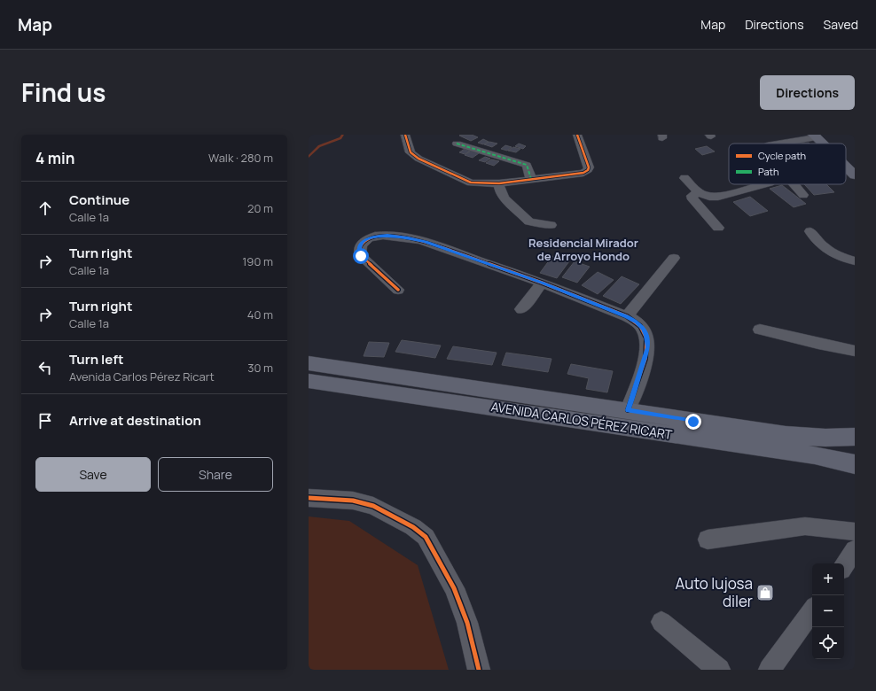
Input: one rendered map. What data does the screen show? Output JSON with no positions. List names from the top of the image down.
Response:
{
  "streets": {
    "main road": ["AVENIDA CARLOS PÉREZ RICART"]
  },
  "districts": ["Residencial Mirador de Arroyo Hondo"],
  "places": {
    "shop": ["Auto lujosa diler"]
  },
  "legend": ["Cycle path", "Path"],
  "page": {
    "header": "Map",
    "nav": ["Map", "Directions", "Saved"],
    "title": "Find us",
    "buttons": [
      "Directions",
      ["Save", "Share"]
    ],
    "heading": ["4 min", "Walk · 280 m"],
    "list": [
      ["Continue", "Calle 1a", "20 m"],
      ["Turn right", "Calle 1a", "190 m"],
      ["Turn right", "Calle 1a", "40 m"],
      ["Turn left", "Avenida Carlos Pérez Ricart", "30 m"],
      "Arrive at destination"
    ],
    "map_buttons": ["+", "−"]
  }
}
